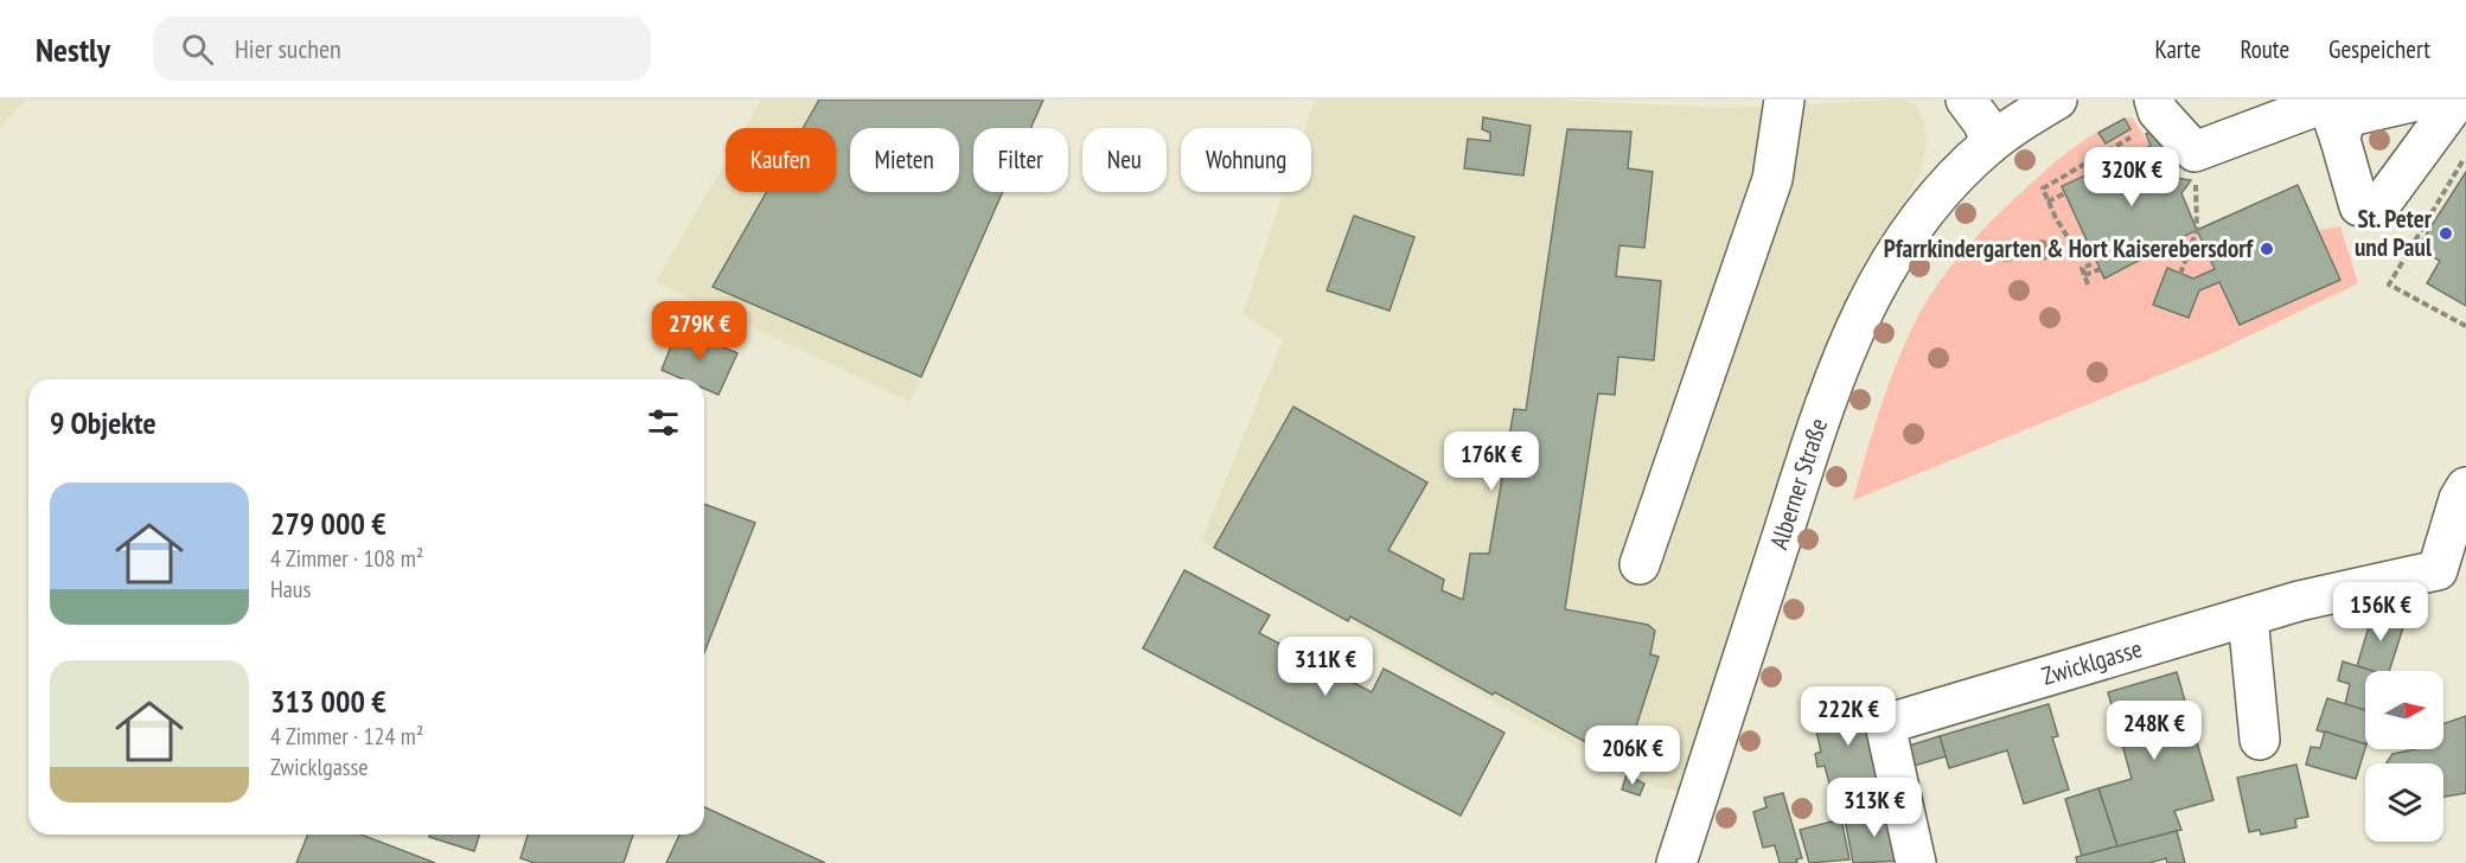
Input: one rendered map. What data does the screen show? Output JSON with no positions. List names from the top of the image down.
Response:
{
  "streets": {
    "street": ["Alberner Straße", "Zwicklgasse"]
  },
  "places": ["St. Peter und Paul", "Pfarrkindergarten & Hort Kaiserebersdorf"],
  "north": "right",
  "page": {
    "header": "Nestly",
    "search": "Hier suchen",
    "nav": ["Karte", "Route", "Gespeichert"],
    "chip": [
      "Kaufen",
      "Mieten",
      "Filter",
      "Neu",
      "Wohnung"
    ],
    "price": [
      "320K €",
      "279K €",
      "176K €",
      "156K €",
      "311K €",
      "222K €",
      "248K €",
      "206K €",
      "313K €"
    ],
    "heading": "9 Objekte",
    "list": [
      {
        "name": "279 000 €",
        "note": "4 Zimmer · 108 m² · Haus"
      },
      {
        "name": "313 000 €",
        "note": "4 Zimmer · 124 m² · Zwicklgasse"
      }
    ]
  }
}
